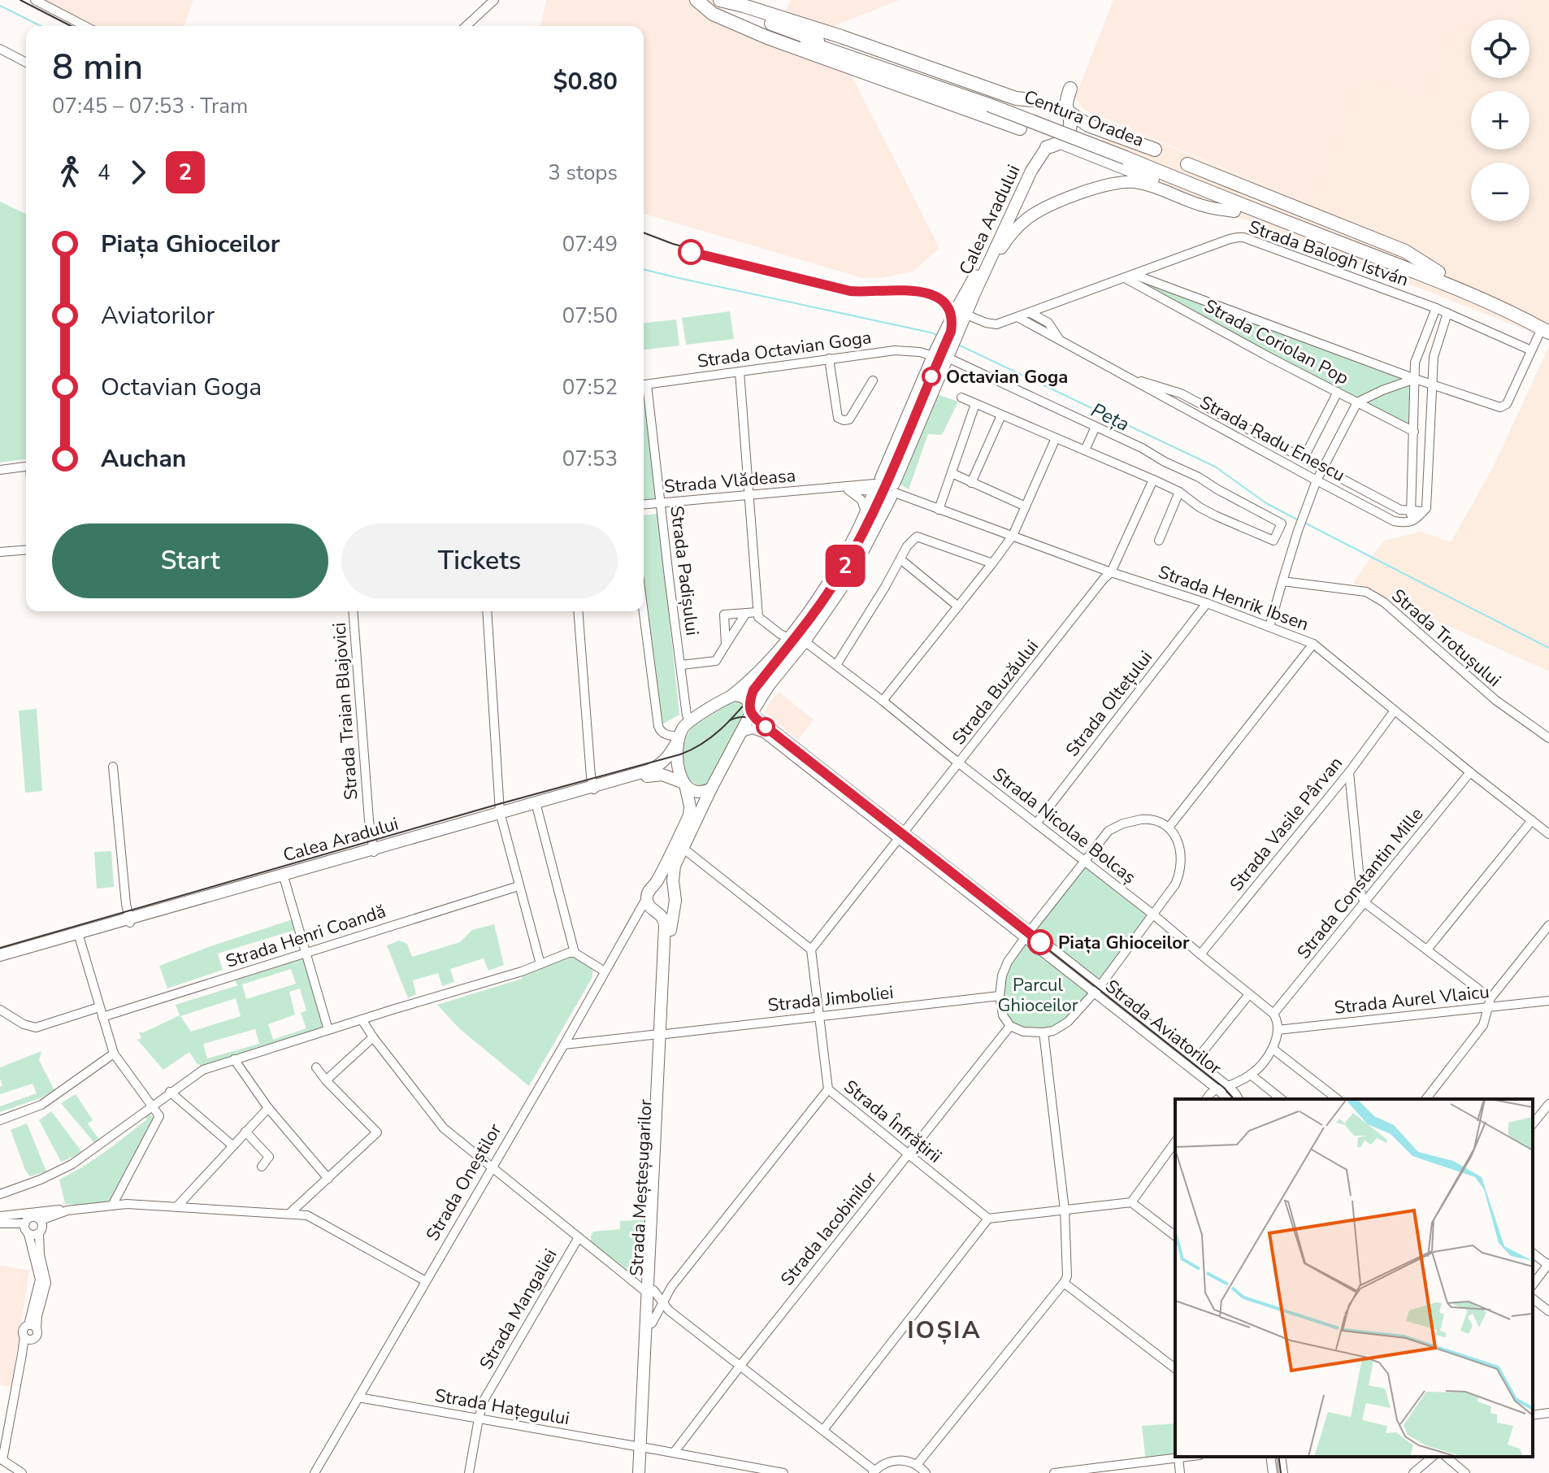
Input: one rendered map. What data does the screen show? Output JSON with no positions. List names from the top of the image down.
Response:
{
  "streets": {
    "highway": ["Centura Oradea", "Calea Aradului"],
    "main road": ["Strada Meșteșugarilor"],
    "street": [
      "Strada Balogh István",
      "Strada Coriolan Pop",
      "Strada Octavian Goga",
      "Strada Radu Enescu",
      "Strada Vlădeasa",
      "Strada Padișului",
      "Strada Henrik Ibsen",
      "Strada Trotușului",
      "Strada Buzăului",
      "Strada Oltețului",
      "Strada Traian Blajovici",
      "Strada Vasile Pârvan",
      "Strada Nicolae Bolcaș",
      "Strada Constantin Mille",
      "Strada Henri Coandă",
      "Strada Jimboliei",
      "Strada Aurel Vlaicu",
      "Strada Aviatorilor",
      "Strada Înfrățirii",
      "Strada Oneștilor",
      "Strada Iacobinilor",
      "Strada Mangaliei",
      "Strada Hațegului"
    ]
  },
  "crossings": [
    ["Calea Aradului", "Strada Balogh István"],
    ["Calea Aradului", "Strada Octavian Goga"],
    ["Calea Aradului", "Strada Vlădeasa"],
    ["Calea Aradului", "Strada Padișului"],
    ["Calea Aradului", "Strada Henrik Ibsen"],
    ["Calea Aradului", "Strada Traian Blajovici"],
    ["Calea Aradului", "Strada Nicolae Bolcaș"],
    ["Calea Aradului", "Strada Aviatorilor"],
    ["Strada Balogh István", "Strada Coriolan Pop"],
    ["Strada Balogh István", "Strada Radu Enescu"],
    ["Strada Vlădeasa", "Strada Padișului"],
    ["Strada Henrik Ibsen", "Strada Buzăului"],
    ["Strada Henrik Ibsen", "Strada Oltețului"],
    ["Strada Henrik Ibsen", "Strada Vasile Pârvan"],
    ["Strada Henrik Ibsen", "Strada Constantin Mille"],
    ["Strada Buzăului", "Strada Nicolae Bolcaș"],
    ["Strada Buzăului", "Strada Aviatorilor"],
    ["Strada Buzăului", "Strada Înfrățirii"],
    ["Strada Oltețului", "Strada Nicolae Bolcaș"],
    ["Strada Vasile Pârvan", "Strada Nicolae Bolcaș"],
    ["Strada Nicolae Bolcaș", "Strada Constantin Mille"],
    ["Strada Jimboliei", "Strada Înfrățirii"],
    ["Strada Jimboliei", "Strada Oneștilor"],
    ["Strada Jimboliei", "Strada Meșteșugarilor"],
    ["Strada Înfrățirii", "Strada Iacobinilor"],
    ["Strada Oneștilor", "Strada Meșteșugarilor"],
    ["Strada Oneștilor", "Strada Hațegului"],
    ["Strada Meșteșugarilor", "Strada Hațegului"],
    ["Strada Iacobinilor", "Strada Hațegului"],
    ["Strada Mangaliei", "Strada Hațegului"]
  ],
  "districts": ["IOȘIA"],
  "water": ["Peța"],
  "parks": ["Parcul Ghioceilor"],
  "places": ["Octavian Goga", "Piața Ghioceilor"],
  "lines": ["tram line 2"],
  "page": {
    "on_map": "2",
    "map_buttons": ["+", "−"],
    "heading": ["8 min", "07:45 – 07:53 · Tram", "$0.80"],
    "legs": ["4", "2", "3 stops"],
    "list": [
      {
        "name": "Piața Ghioceilor",
        "value": "07:49"
      },
      {
        "name": "Aviatorilor",
        "value": "07:50"
      },
      {
        "name": "Octavian Goga",
        "value": "07:52"
      },
      {
        "name": "Auchan",
        "value": "07:53"
      }
    ],
    "buttons": ["Start", "Tickets"]
  }
}
